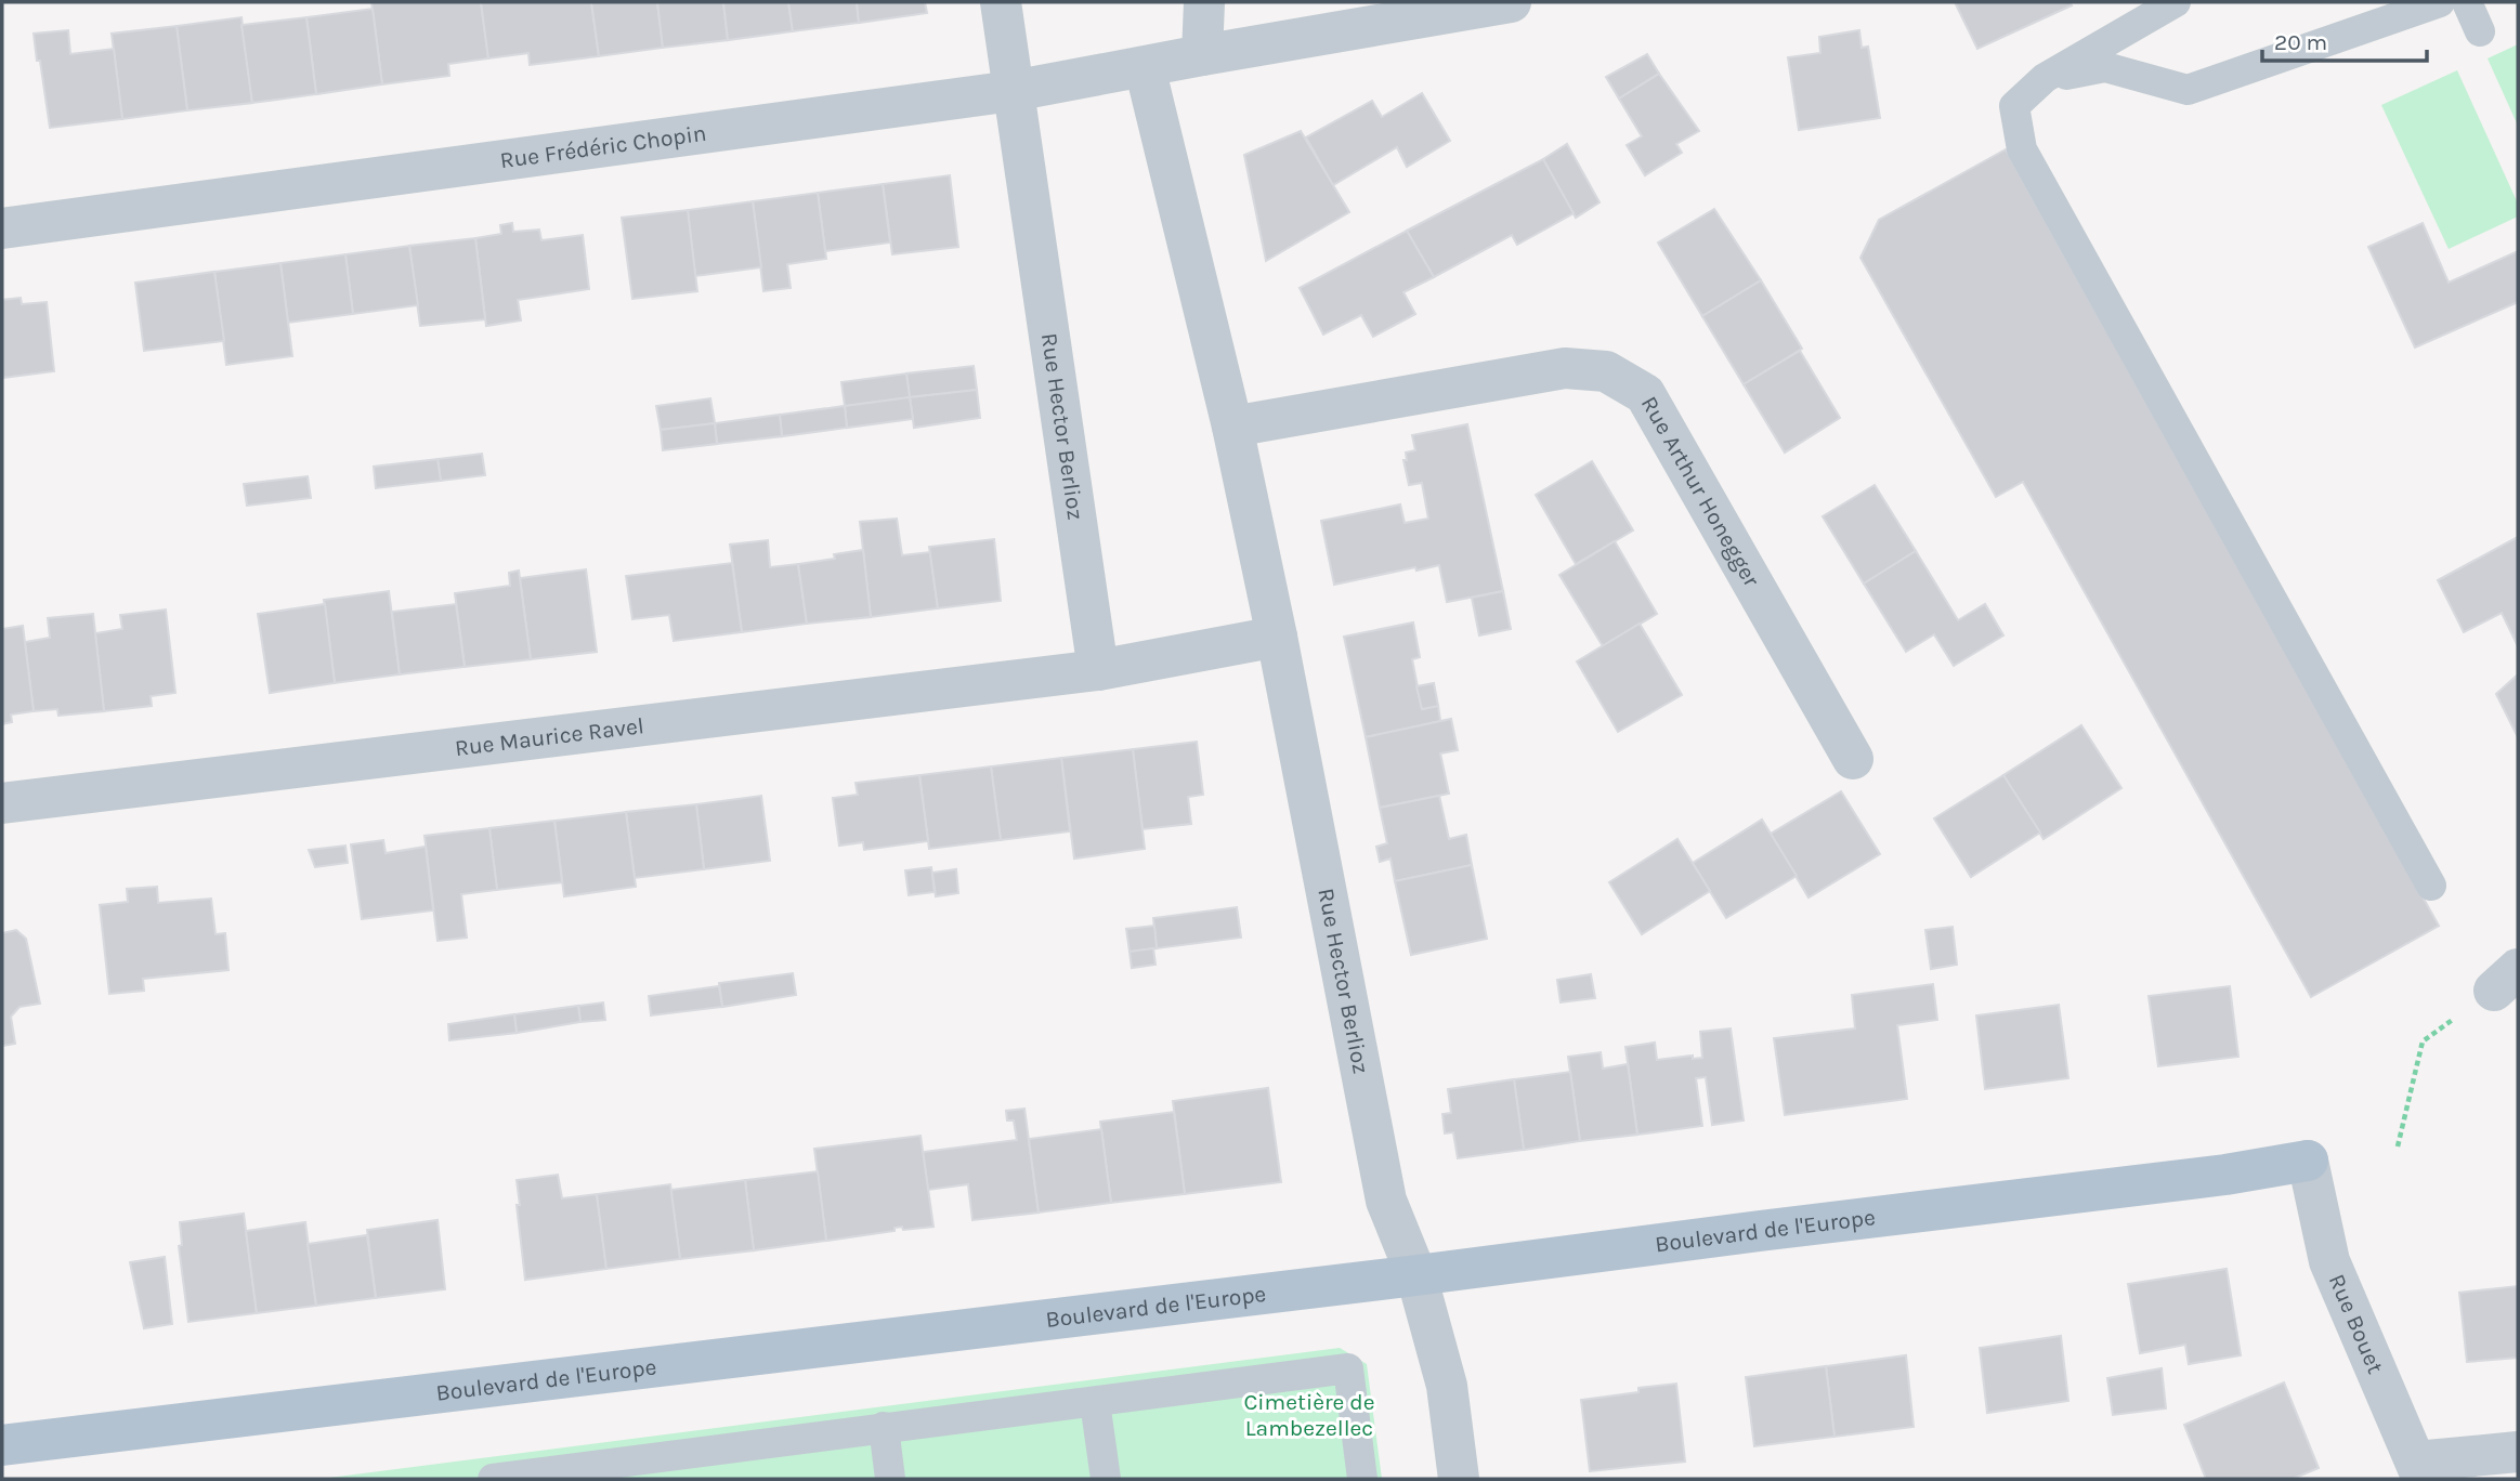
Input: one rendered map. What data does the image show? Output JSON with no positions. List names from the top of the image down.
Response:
{
  "streets": {
    "main road": ["Boulevard de l'Europe"],
    "street": [
      "Rue Frédéric Chopin",
      "Rue Hector Berlioz",
      "Rue Arthur Honegger",
      "Rue Maurice Ravel",
      "Rue Bouet"
    ]
  },
  "crossings": [
    ["Rue Frédéric Chopin", "Rue Hector Berlioz"],
    ["Rue Hector Berlioz", "Rue Arthur Honegger"],
    ["Rue Hector Berlioz", "Rue Maurice Ravel"],
    ["Rue Hector Berlioz", "Boulevard de l'Europe"],
    ["Boulevard de l'Europe", "Rue Bouet"]
  ],
  "parks": ["Cimetière de Lambezellec"],
  "scale_bar": "20 m"
}
